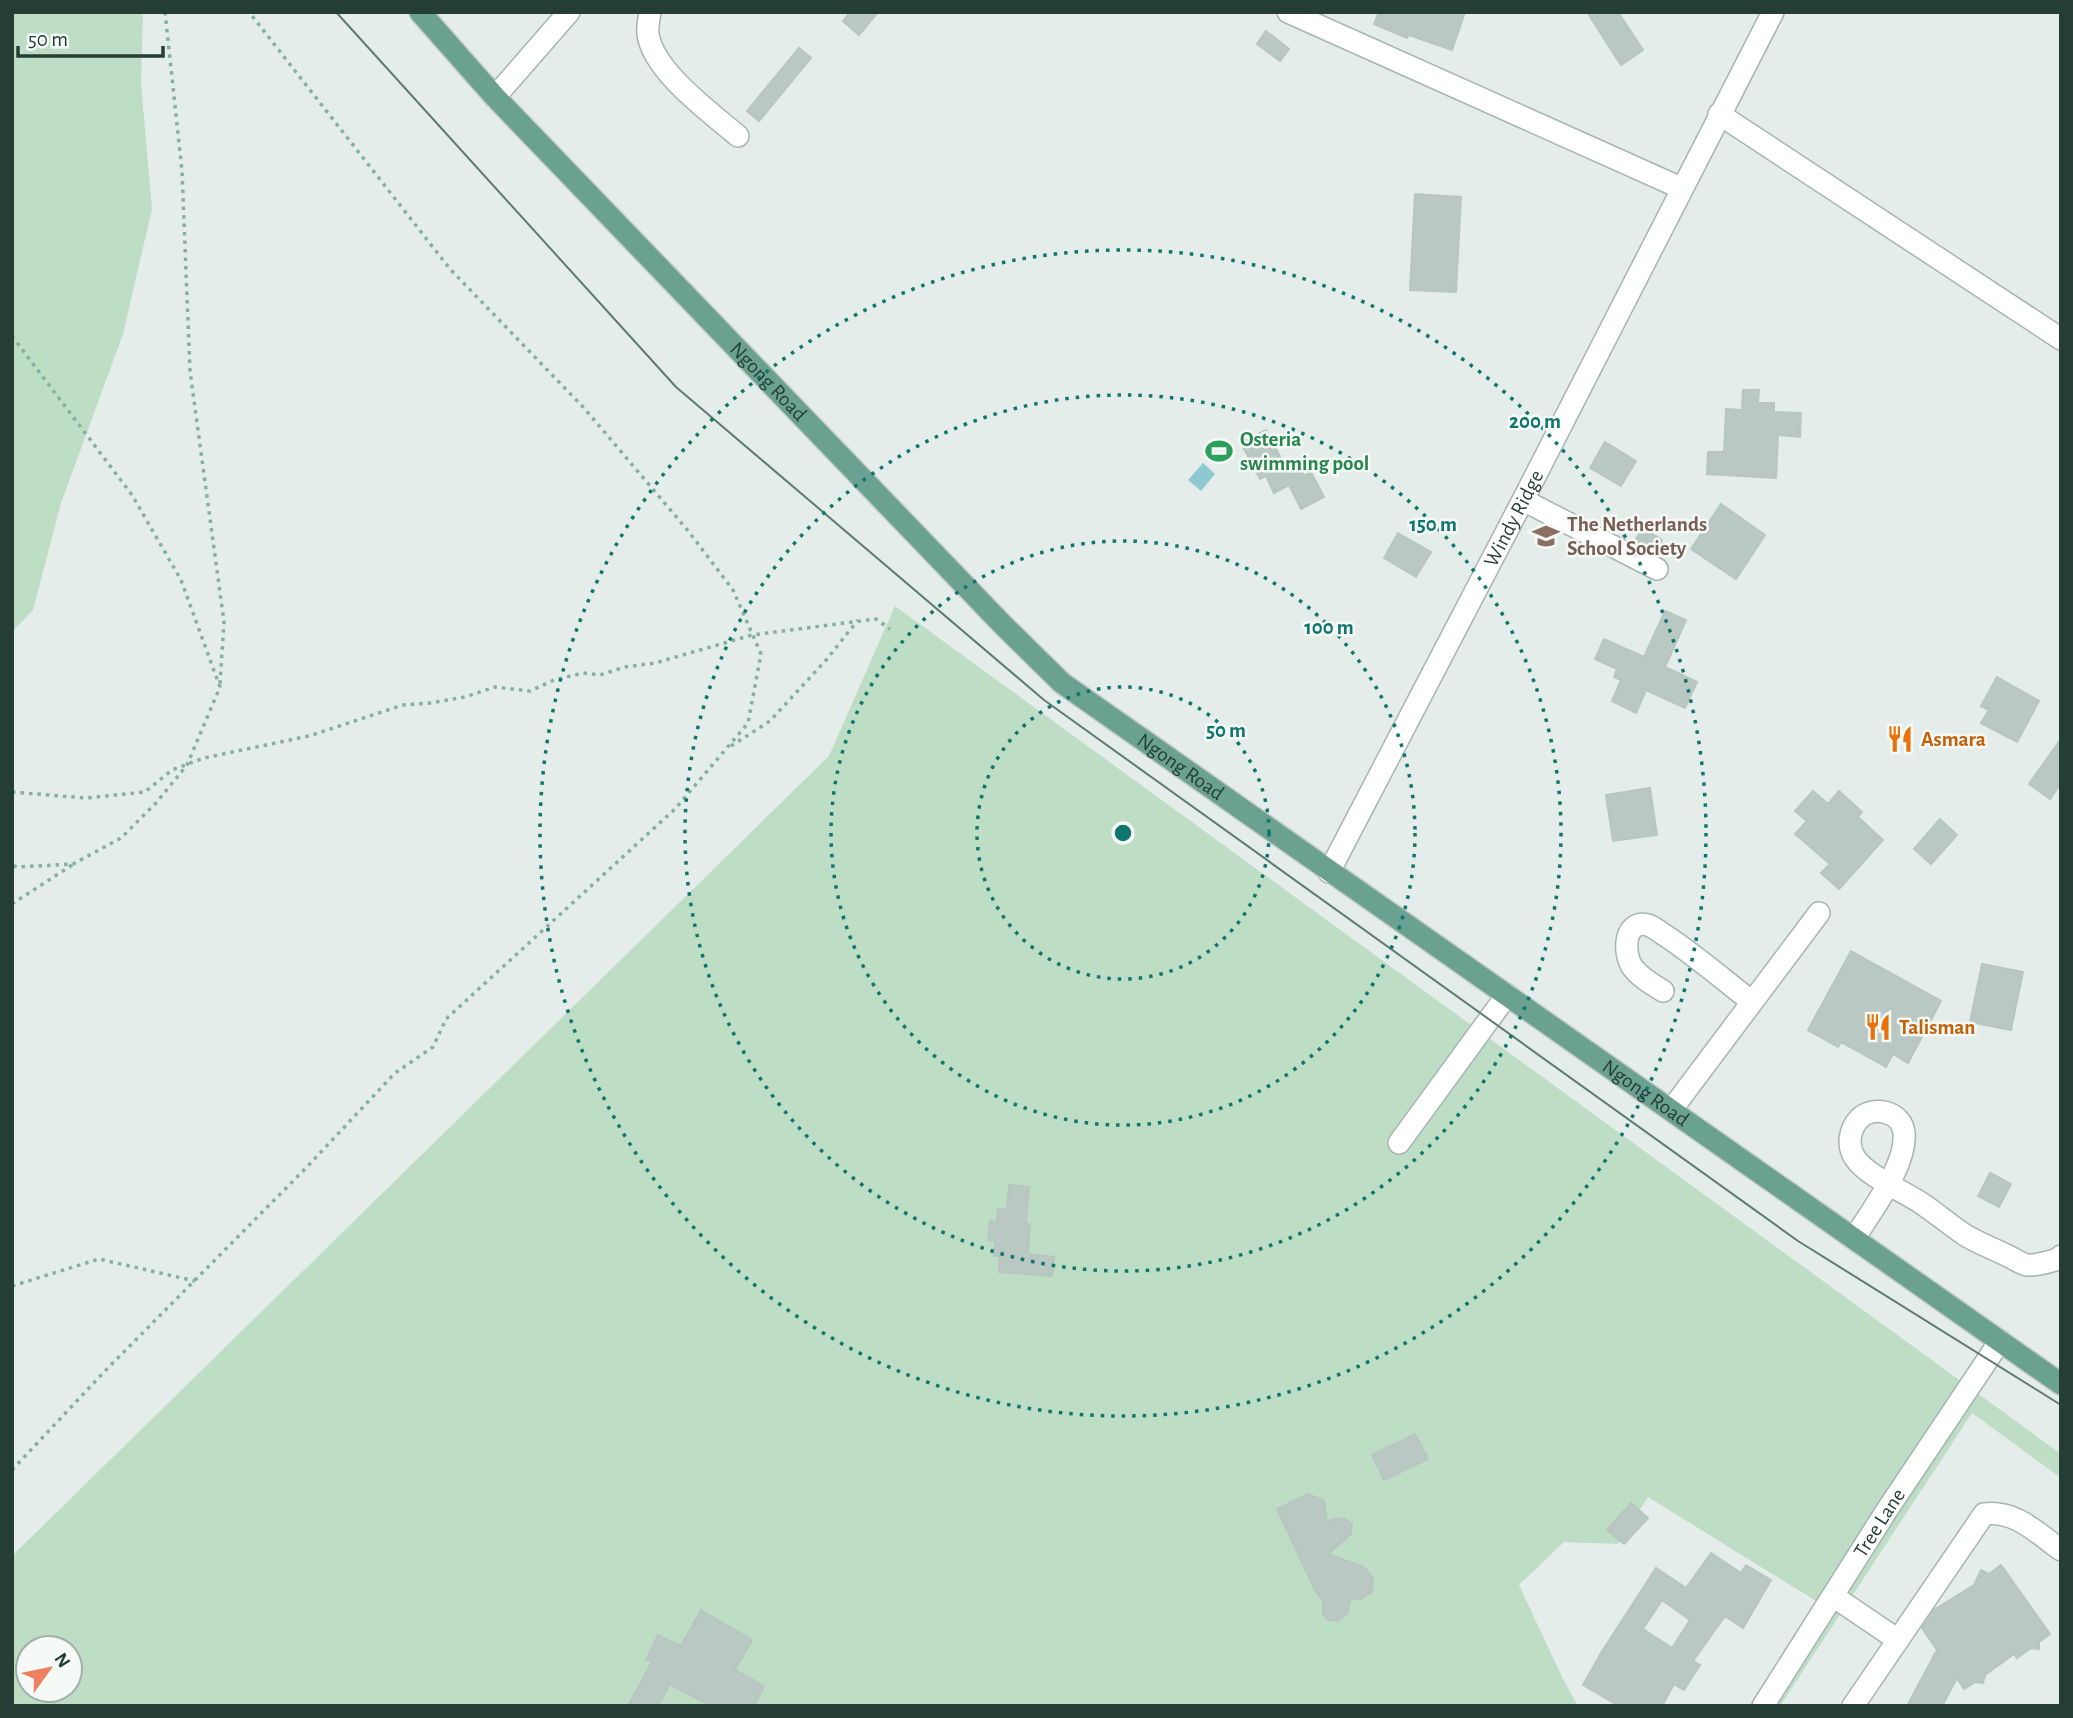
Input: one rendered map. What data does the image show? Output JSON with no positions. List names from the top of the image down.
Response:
{
  "streets": {
    "main road": ["Ngong Road"],
    "street": ["Windy Ridge", "Tree Lane"]
  },
  "crossings": [
    ["Ngong Road", "Windy Ridge"],
    ["Ngong Road", "Tree Lane"]
  ],
  "places": {
    "sports": ["Osteria swimming pool"],
    "school or university": ["The Netherlands School Society"],
    "restaurant": ["Asmara", "Talisman"]
  },
  "scale_bar": "50 m",
  "north": "top right",
  "rings": [
    "200 m",
    "150 m",
    "100 m",
    "50 m"
  ]
}
